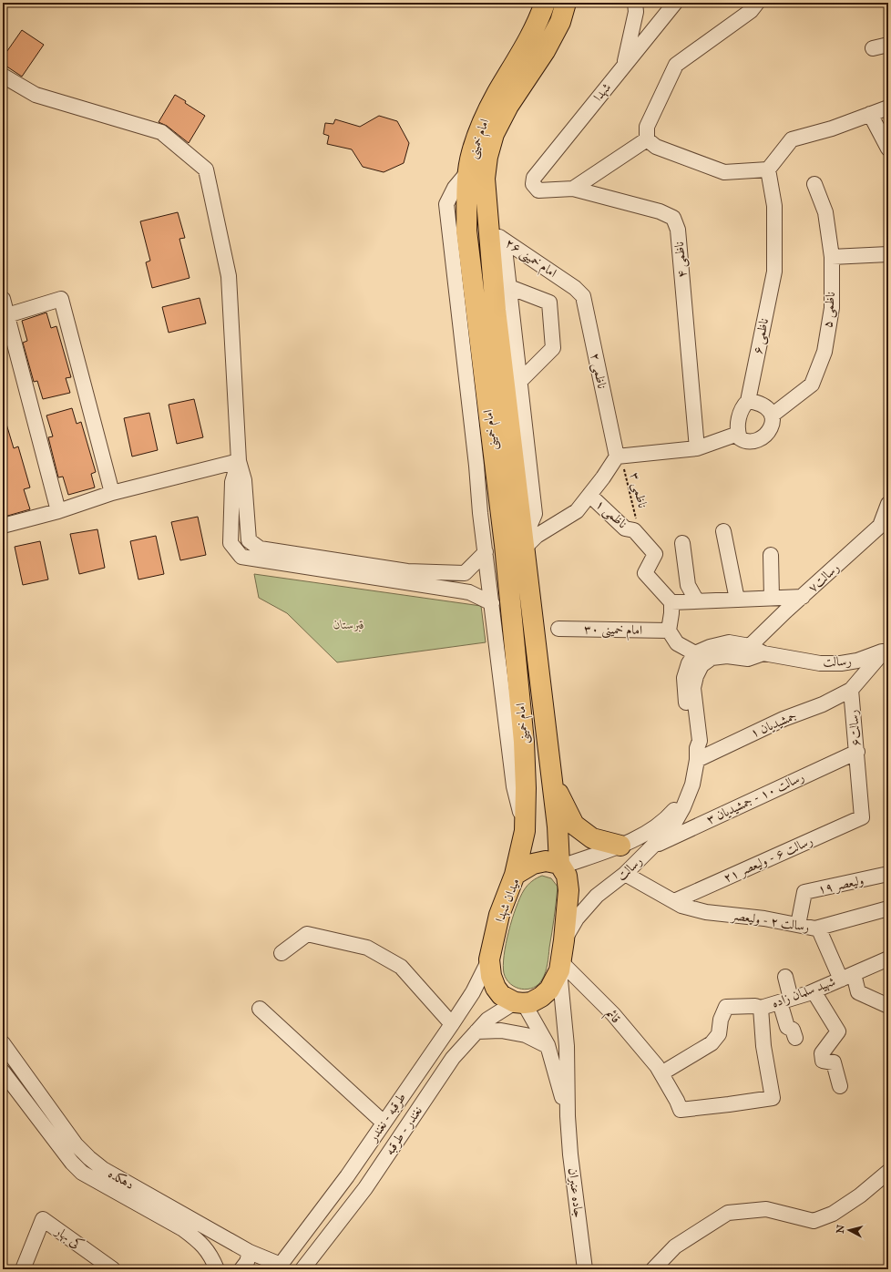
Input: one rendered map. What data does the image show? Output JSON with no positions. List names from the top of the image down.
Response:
{
  "streets": {
    "highway": ["امام خمینی", "میدان شهدا"],
    "street": [
      "شهدا",
      "امام خمینی ۲۶",
      "ناظمی ۴",
      "ناظمی ۵",
      "ناظمی ۶",
      "ناظمی ۲",
      "ناظمی ۱",
      "رسالت۷",
      "امام خمینی ۳۰",
      "رسالت",
      "جمشیدیان ۱",
      "رسالت۶",
      "رسالت ۱۰ - جمشیدیان ۳",
      "رسالت ۶ - ولیعصر ۲۱",
      "ولیعصر ۱۹",
      "رسالت ۲ - ولیعصر",
      "شهید سلمان زاده",
      "قائم",
      "طرقبه - نغندر",
      "نغندر - طرقبه",
      "دهکده",
      "جاده عنبران",
      "کی بهار"
    ],
    "path": ["ناظمی ۳"]
  },
  "crossings": [
    ["شهدا", "ناظمی ۴"],
    ["امام خمینی", "امام خمینی ۲۶"],
    ["امام خمینی", "رسالت"],
    ["امام خمینی", "میدان شهدا"],
    ["امام خمینی ۲۶", "ناظمی ۲"],
    ["ناظمی ۵", "ناظمی ۶"],
    ["ناظمی ۲", "ناظمی ۳"],
    ["ناظمی ۳", "ناظمی ۱"],
    ["رسالت۷", "رسالت"],
    ["رسالت", "جمشیدیان ۱"],
    ["رسالت", "رسالت ۱۰ - جمشیدیان ۳"],
    ["رسالت", "میدان شهدا"],
    ["رسالت", "رسالت ۲ - ولیعصر"],
    ["جمشیدیان ۱", "رسالت۶"],
    ["رسالت۶", "رسالت ۱۰ - جمشیدیان ۳"],
    ["رسالت۶", "رسالت ۶ - ولیعصر ۲۱"],
    ["رسالت ۶ - ولیعصر ۲۱", "رسالت ۲ - ولیعصر"],
    ["ولیعصر ۱۹", "رسالت ۲ - ولیعصر"],
    ["میدان شهدا", "طرقبه - نغندر"],
    ["میدان شهدا", "نغندر - طرقبه"],
    ["میدان شهدا", "جاده عنبران"],
    ["شهید سلمان زاده", "قائم"],
    ["قائم", "جاده عنبران"],
    ["طرقبه - نغندر", "دهکده"],
    ["نغندر - طرقبه", "جاده عنبران"]
  ],
  "parks": ["قبرستان"],
  "north": "left"
}
